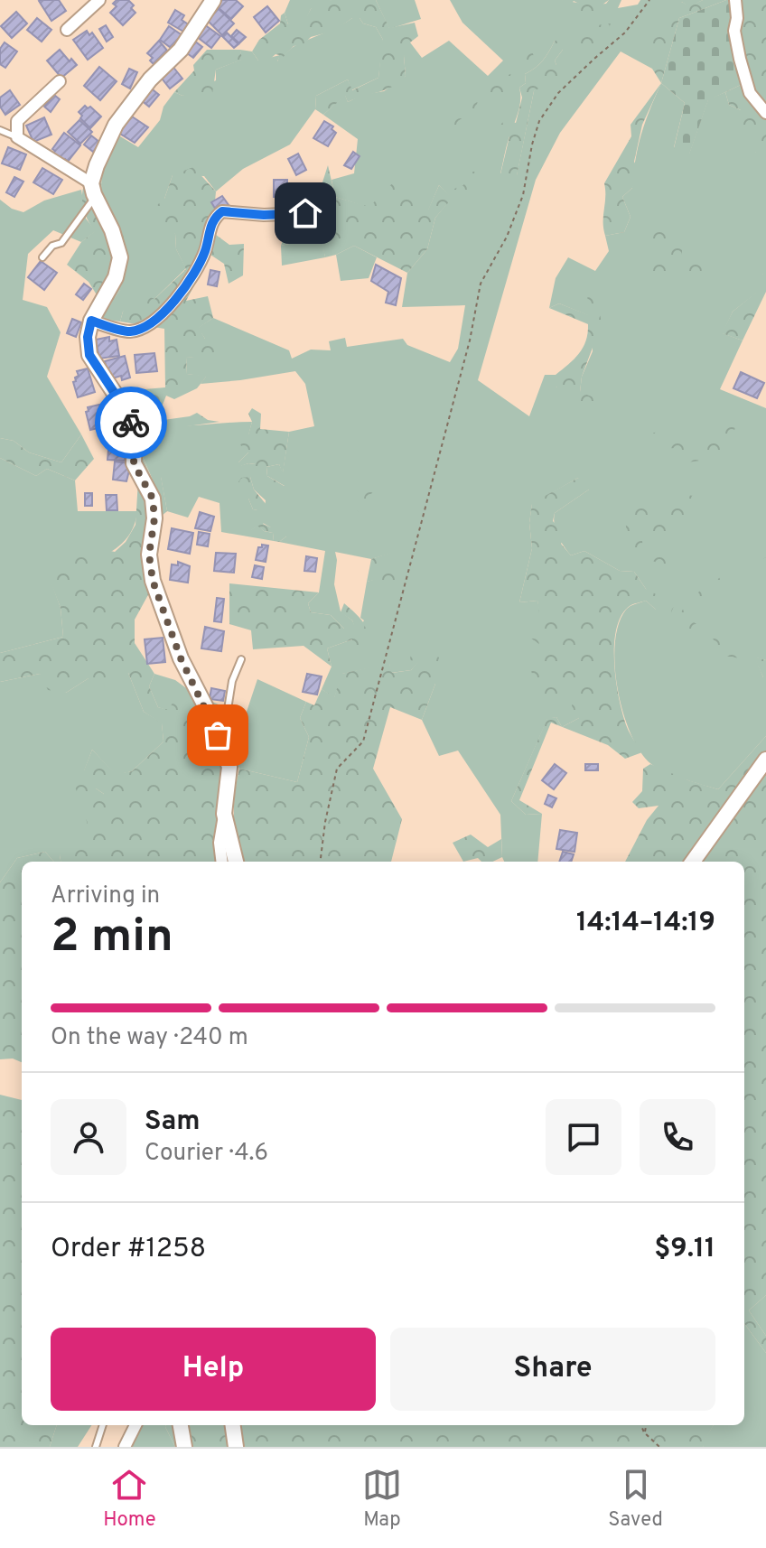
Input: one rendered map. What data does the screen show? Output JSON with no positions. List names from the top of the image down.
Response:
{
  "page": {
    "heading": ["2 min", "Arriving in", "14:14–14:19"],
    "panel": [
      "Sam",
      "Courier · 4.6",
      "Order #1258",
      "$9.11"
    ],
    "bar": "On the way · 240 m",
    "buttons": ["Help", "Share"],
    "tabs": ["Home", "Map", "Saved"]
  }
}
